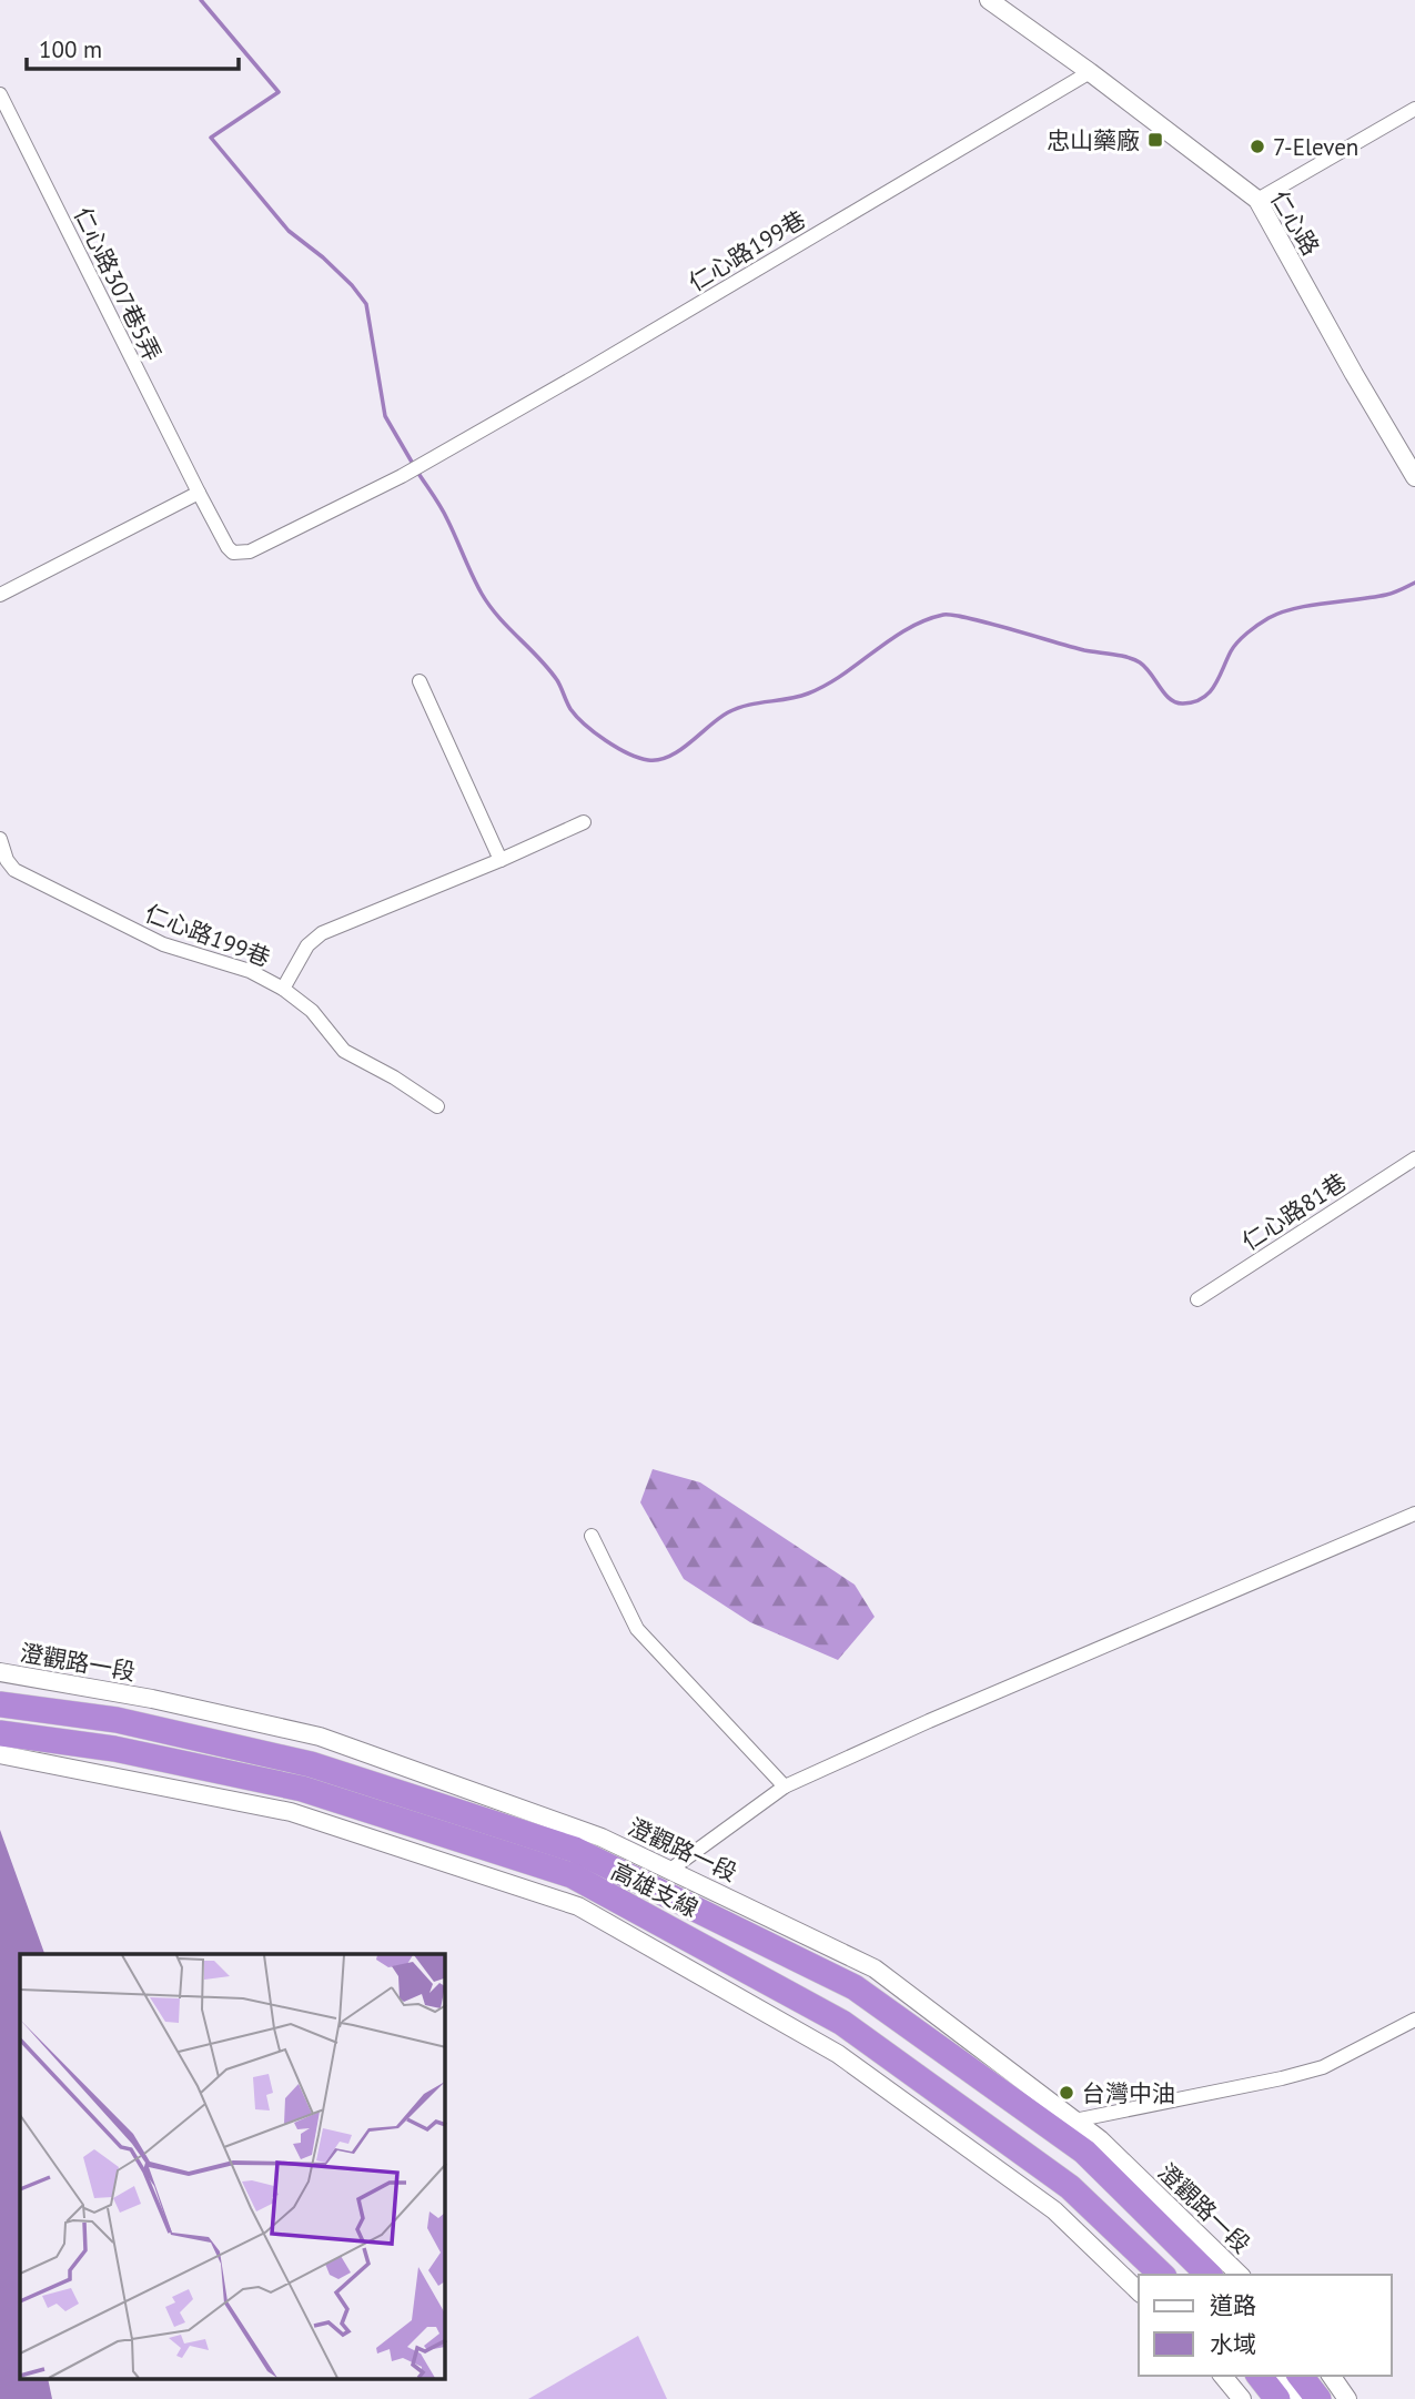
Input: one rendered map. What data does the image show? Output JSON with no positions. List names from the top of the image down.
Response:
{
  "streets": {
    "highway": ["高雄支線"],
    "street": [
      "仁心路",
      "仁心路199巷",
      "仁心路307巷5弄",
      "仁心路81巷",
      "澄觀路一段"
    ]
  },
  "crossings": [
    ["仁心路", "仁心路199巷"],
    ["仁心路199巷", "仁心路307巷5弄"]
  ],
  "places": {
    "transit": ["忠山藥廠"],
    "other": ["7-Eleven", "台灣中油"]
  },
  "legend": ["道路", "水域"],
  "scale_bar": "100 m"
}
